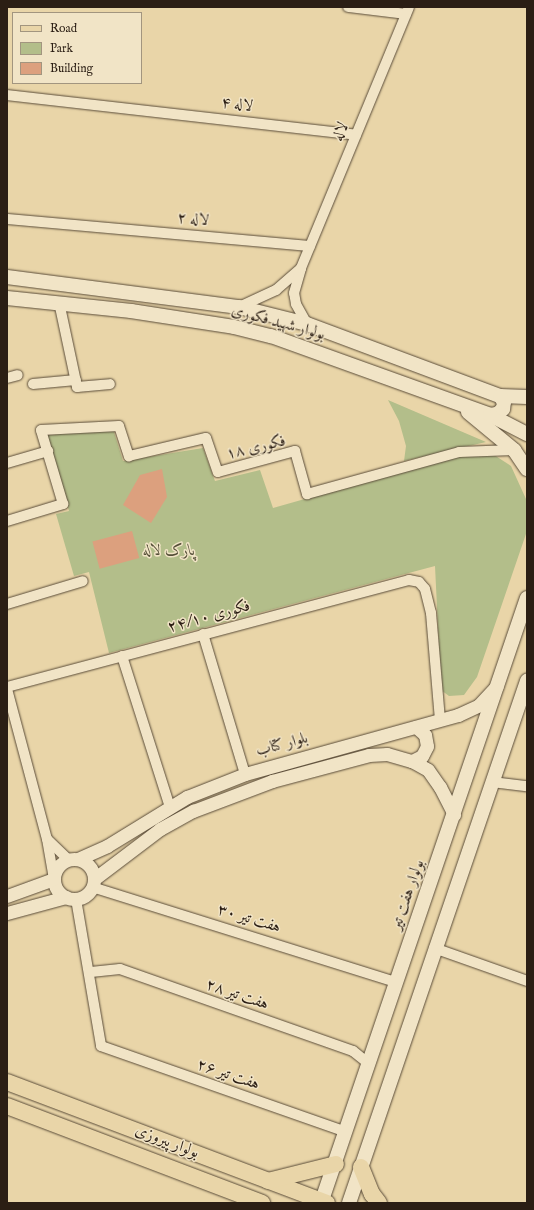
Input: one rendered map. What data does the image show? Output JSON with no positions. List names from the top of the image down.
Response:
{
  "streets": {
    "main road": ["بولوار شهید فکوری", "بولوار هفت تیر", "بولوار پیروزی"],
    "street": [
      "لاله ۴",
      "لاله",
      "لاله ۲",
      "فکوری ١٨",
      "فکوری ۲۴/۱۰",
      "بلوار کتاب",
      "هفت تیر ۳۰",
      "هفت تیر ۲۸",
      "هفت تیر ۲۶"
    ]
  },
  "crossings": [
    ["لاله ۴", "لاله"],
    ["لاله", "لاله ۲"],
    ["لاله", "بولوار شهید فکوری"],
    ["فکوری ۲۴/۱۰", "بلوار کتاب"],
    ["بلوار کتاب", "بولوار هفت تیر"],
    ["بلوار کتاب", "هفت تیر ۳۰"],
    ["بولوار هفت تیر", "هفت تیر ۳۰"],
    ["بولوار هفت تیر", "هفت تیر ۲۸"],
    ["بولوار هفت تیر", "هفت تیر ۲۶"],
    ["بولوار هفت تیر", "بولوار پیروزی"],
    ["هفت تیر ۲۸", "هفت تیر ۲۶"]
  ],
  "parks": ["پارک لاله"],
  "legend": ["Road", "Park", "Building"]
}
